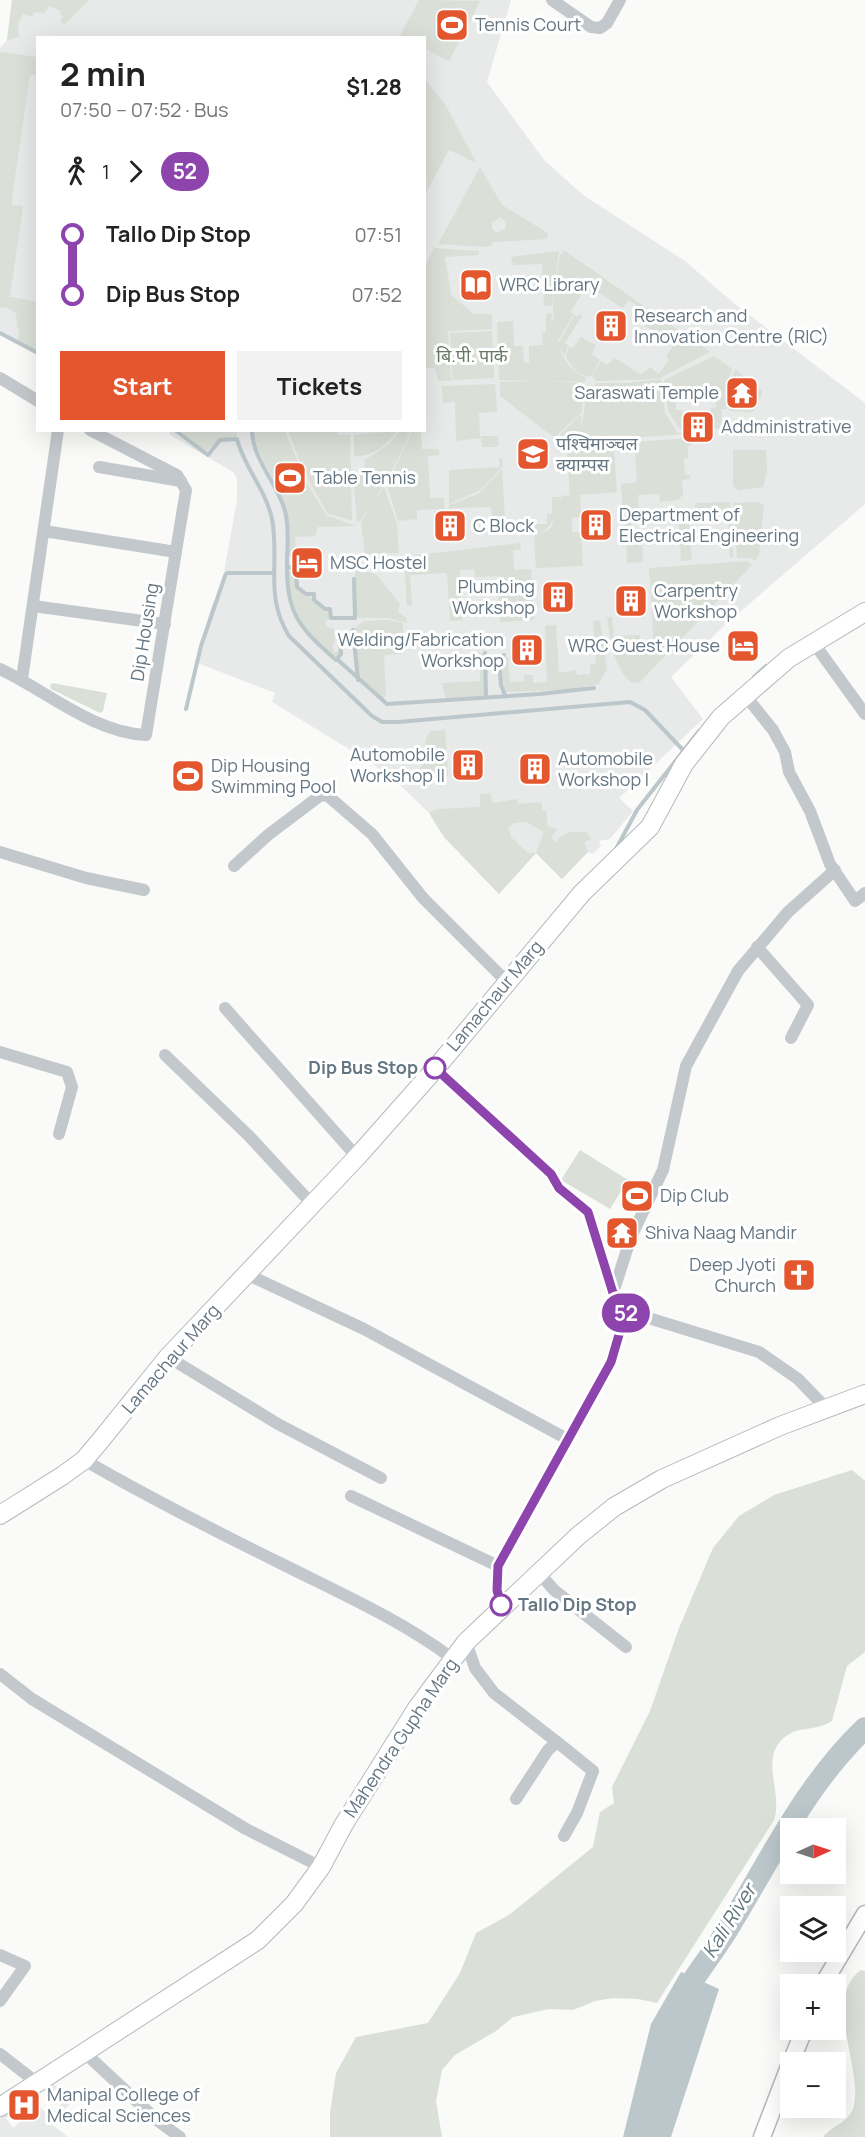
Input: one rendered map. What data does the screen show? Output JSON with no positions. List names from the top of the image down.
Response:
{
  "streets": {
    "main road": ["Lamachaur Marg", "Mahendra Gupha Marg"],
    "street": ["Dip Housing"]
  },
  "water": ["Kali River"],
  "parks": ["बि.पी. पार्क"],
  "places": {
    "sports": [
      "Tennis Court",
      "Table Tennis",
      "Dip Housing Swimming Pool",
      "Dip Club"
    ],
    "library": ["WRC Library"],
    "building": [
      "Research and Innovation Centre (RIC)",
      "Addministrative",
      "Department of Electrical Engineering",
      "C Block",
      "Plumbing Workshop",
      "Carpentry Workshop",
      "Welding/Fabrication Workshop",
      "Automobile Workshop II",
      "Automobile Workshop I"
    ],
    "temple": ["Saraswati Temple", "Shiva Naag Mandir"],
    "school or university": ["पश्‍चिमाञ्‍चल क्याम्पस"],
    "hotel": ["MSC Hostel", "WRC Guest House"],
    "other": ["Dip Bus Stop", "Tallo Dip Stop"],
    "church": ["Deep Jyoti Church"],
    "hospital": ["Manipal College of Medical Sciences"]
  },
  "lines": ["bus line 52"],
  "north": "right",
  "page": {
    "on_map": "52",
    "heading": ["2 min", "07:50 – 07:52 · Bus", "$1.28"],
    "legs": ["1", "52"],
    "list": [
      {
        "name": "Tallo Dip Stop",
        "value": "07:51"
      },
      {
        "name": "Dip Bus Stop",
        "value": "07:52"
      }
    ],
    "buttons": ["Start", "Tickets"],
    "map_buttons": ["+", "−"]
  }
}
